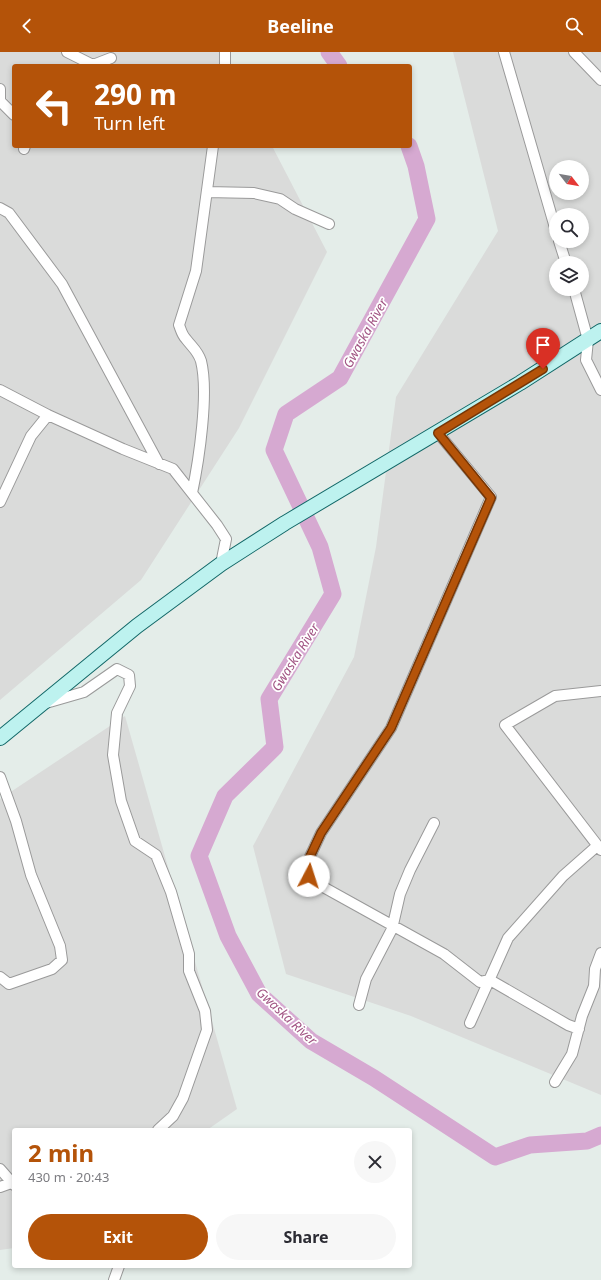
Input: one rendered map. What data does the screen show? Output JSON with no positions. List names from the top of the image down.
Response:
{
  "water": ["Gwaska River"],
  "north": "bottom right",
  "page": {
    "header": "Beeline",
    "turn": ["290 m", "Turn left"],
    "heading": ["2 min", "430 m · 20:43"],
    "buttons": ["Exit", "Share"]
  }
}
